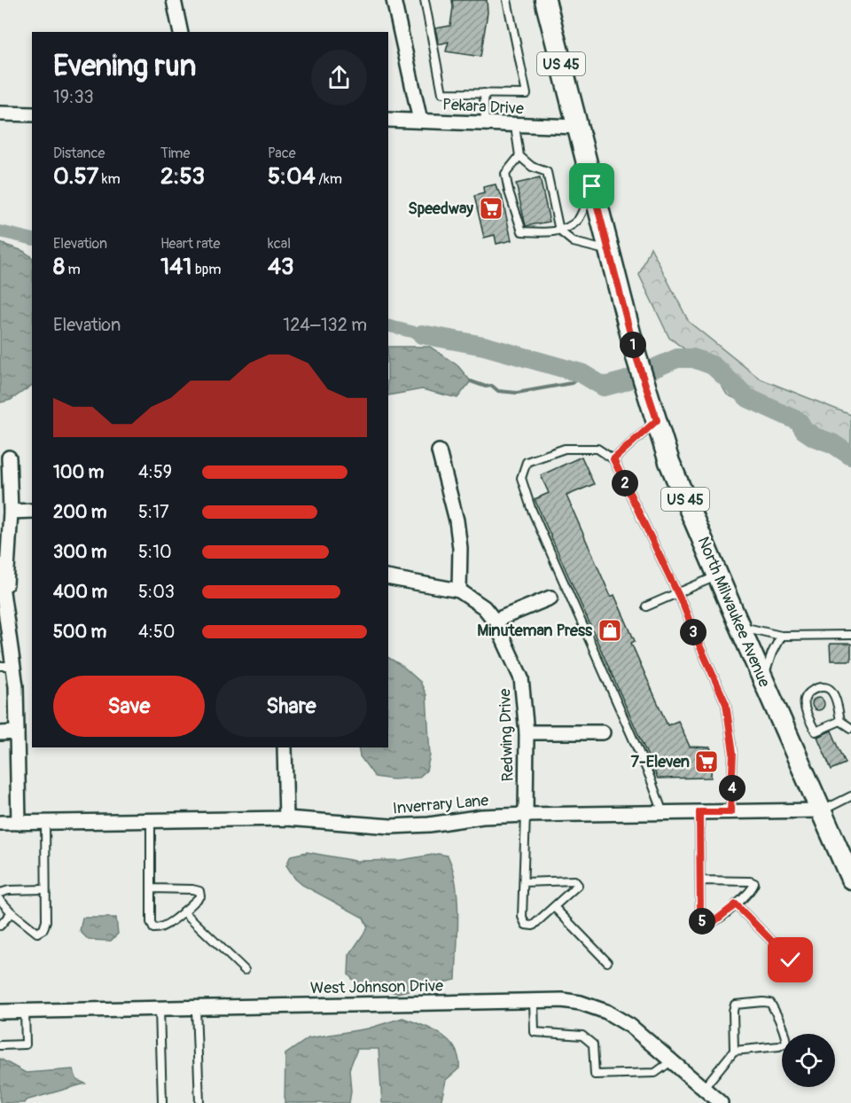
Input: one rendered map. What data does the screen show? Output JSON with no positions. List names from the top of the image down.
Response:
{
  "streets": {
    "main road": ["US 45", "North Milwaukee Avenue"],
    "street": [
      "Pekara Drive",
      "Redwing Drive",
      "Inverrary Lane",
      "West Johnson Drive"
    ]
  },
  "crossings": [
    ["Pekara Drive", "North Milwaukee Avenue"],
    ["North Milwaukee Avenue", "Inverrary Lane"],
    ["Redwing Drive", "Inverrary Lane"]
  ],
  "places": {
    "supermarket": ["Speedway", "7-Eleven"],
    "shop": ["Minuteman Press"]
  },
  "page": {
    "heading": ["Evening run", "19:33"],
    "stats": [
      ["Distance", "0.57 km"],
      ["Time", "2:53"],
      ["Pace", "5:04 /km"],
      ["Elevation", "8 m"],
      ["Heart rate", "141 bpm"],
      ["kcal", "43"]
    ],
    "chart": ["Elevation", "124–132 m"],
    "pins": [
      "1",
      "2",
      "3",
      "4",
      "5"
    ],
    "list": [
      {
        "name": "100 m",
        "note": "4:59"
      },
      {
        "name": "200 m",
        "note": "5:17"
      },
      {
        "name": "300 m",
        "note": "5:10"
      },
      {
        "name": "400 m",
        "note": "5:03"
      },
      {
        "name": "500 m",
        "note": "4:50"
      }
    ],
    "buttons": ["Save", "Share"]
  }
}
